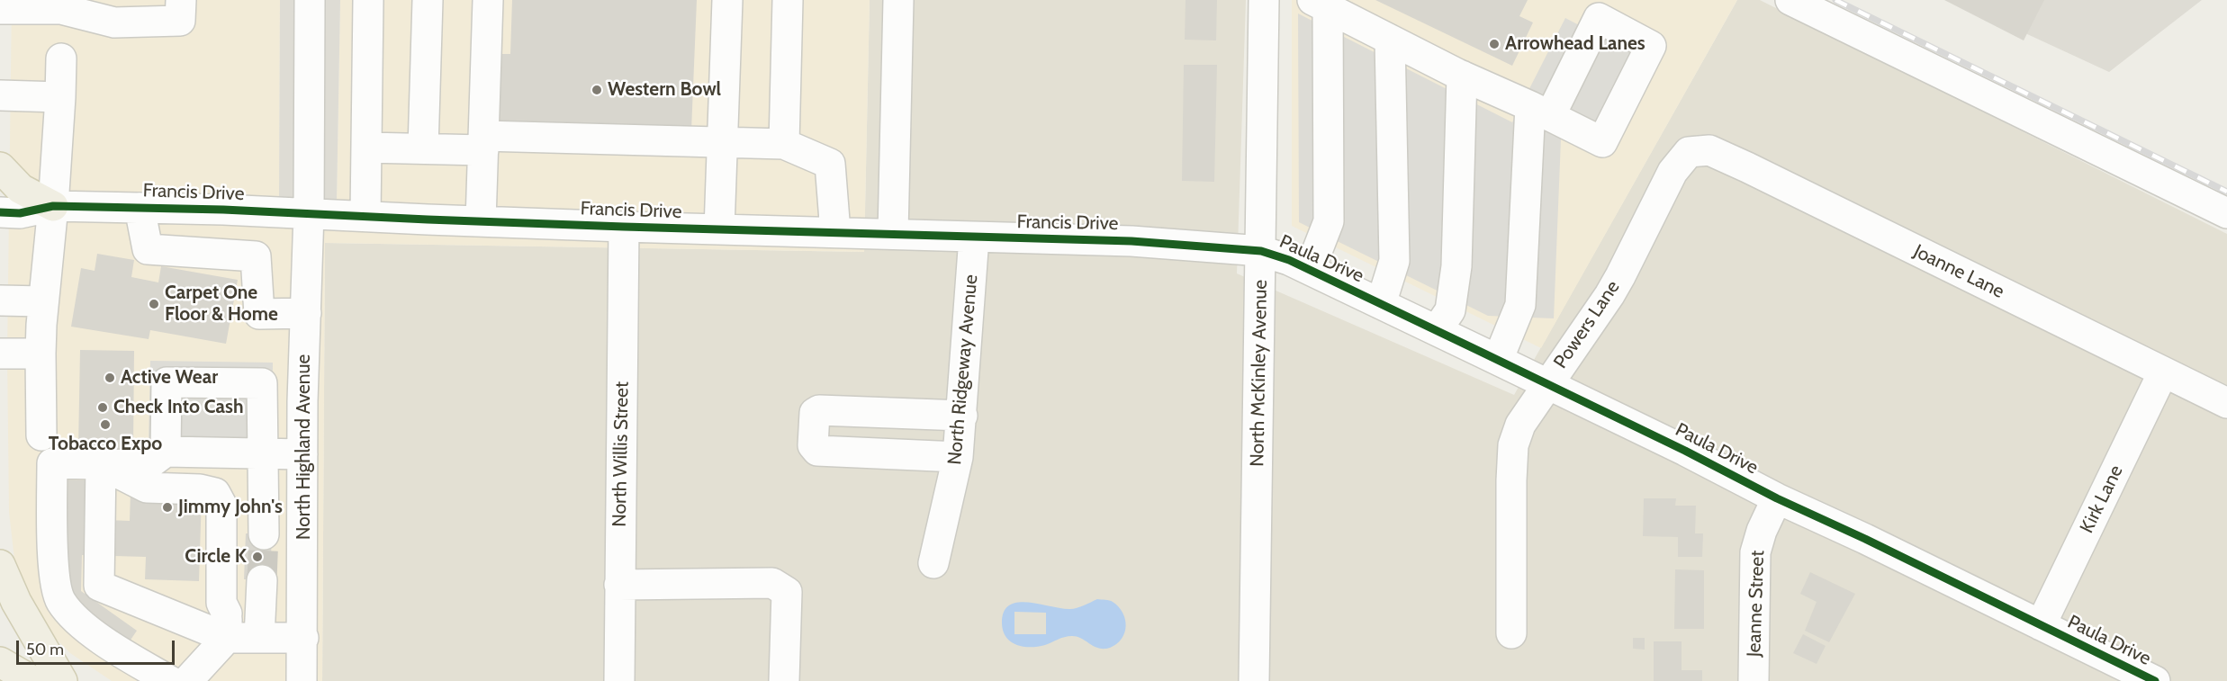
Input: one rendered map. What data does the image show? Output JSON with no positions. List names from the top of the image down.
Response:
{
  "streets": {
    "street": [
      "Francis Drive",
      "Paula Drive",
      "Joanne Lane",
      "Powers Lane",
      "North Ridgeway Avenue",
      "North McKinley Avenue",
      "North Highland Avenue",
      "North Willis Street",
      "Kirk Lane",
      "Jeanne Street"
    ]
  },
  "crossings": [
    ["Francis Drive", "Paula Drive"],
    ["Francis Drive", "North Ridgeway Avenue"],
    ["Francis Drive", "North McKinley Avenue"],
    ["Francis Drive", "North Highland Avenue"],
    ["Francis Drive", "North Willis Street"],
    ["Paula Drive", "Powers Lane"],
    ["Paula Drive", "North McKinley Avenue"],
    ["Paula Drive", "Kirk Lane"],
    ["Paula Drive", "Jeanne Street"],
    ["Joanne Lane", "Powers Lane"],
    ["Joanne Lane", "Kirk Lane"]
  ],
  "places": [
    "Arrowhead Lanes",
    "Western Bowl",
    "Carpet One Floor & Home",
    "Active Wear",
    "Check Into Cash",
    "Tobacco Expo",
    "Jimmy John's",
    "Circle K"
  ],
  "scale_bar": "50 m"
}
